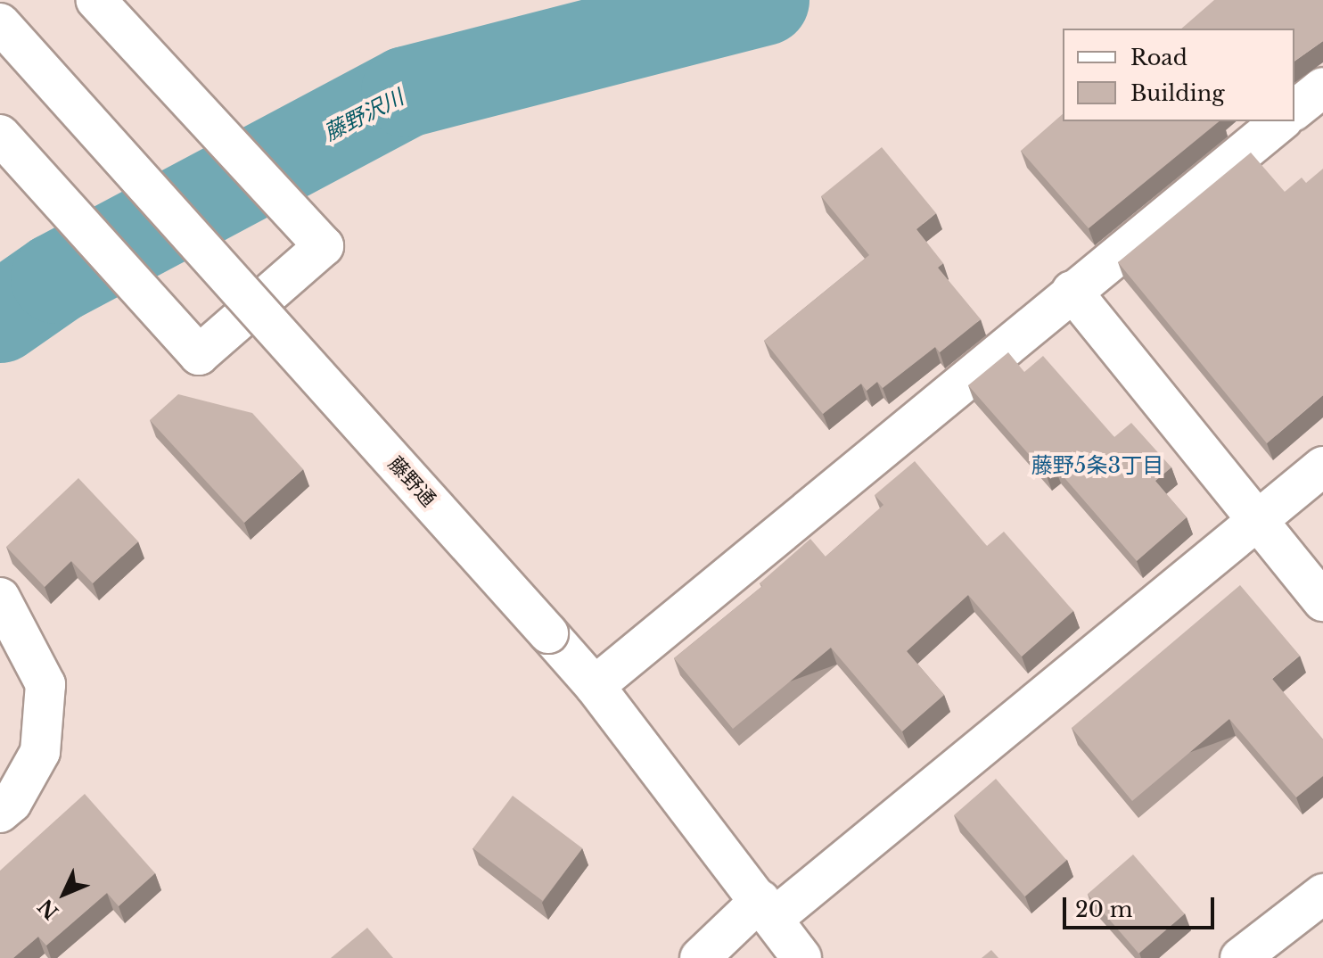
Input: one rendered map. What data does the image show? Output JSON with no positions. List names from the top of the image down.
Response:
{
  "streets": {
    "street": ["藤野通"]
  },
  "districts": ["藤野5条3丁目"],
  "water": ["藤野沢川"],
  "legend": ["Road", "Building"],
  "scale_bar": "20 m",
  "north": "bottom left"
}
